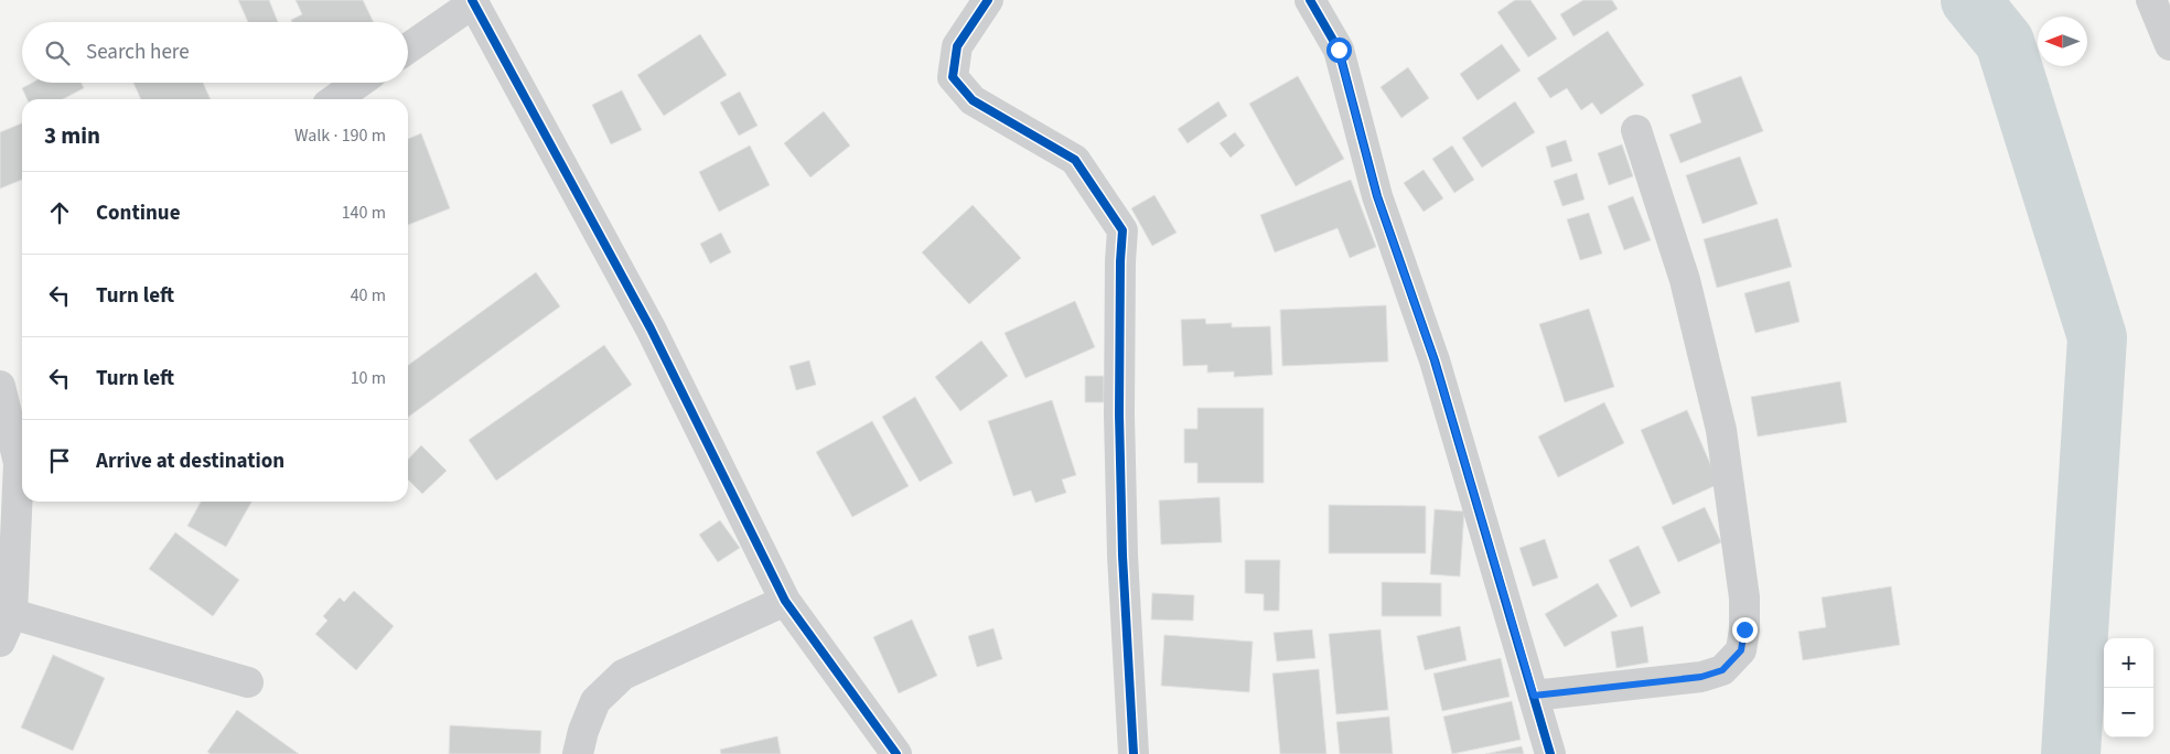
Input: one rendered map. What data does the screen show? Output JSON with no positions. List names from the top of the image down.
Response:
{
  "north": "left",
  "page": {
    "search": "Search here",
    "heading": ["3 min", "Walk · 190 m"],
    "list": [
      ["Continue", "140 m"],
      ["Turn left", "40 m"],
      ["Turn left", "10 m"],
      "Arrive at destination"
    ],
    "map_buttons": ["+", "−"]
  }
}
